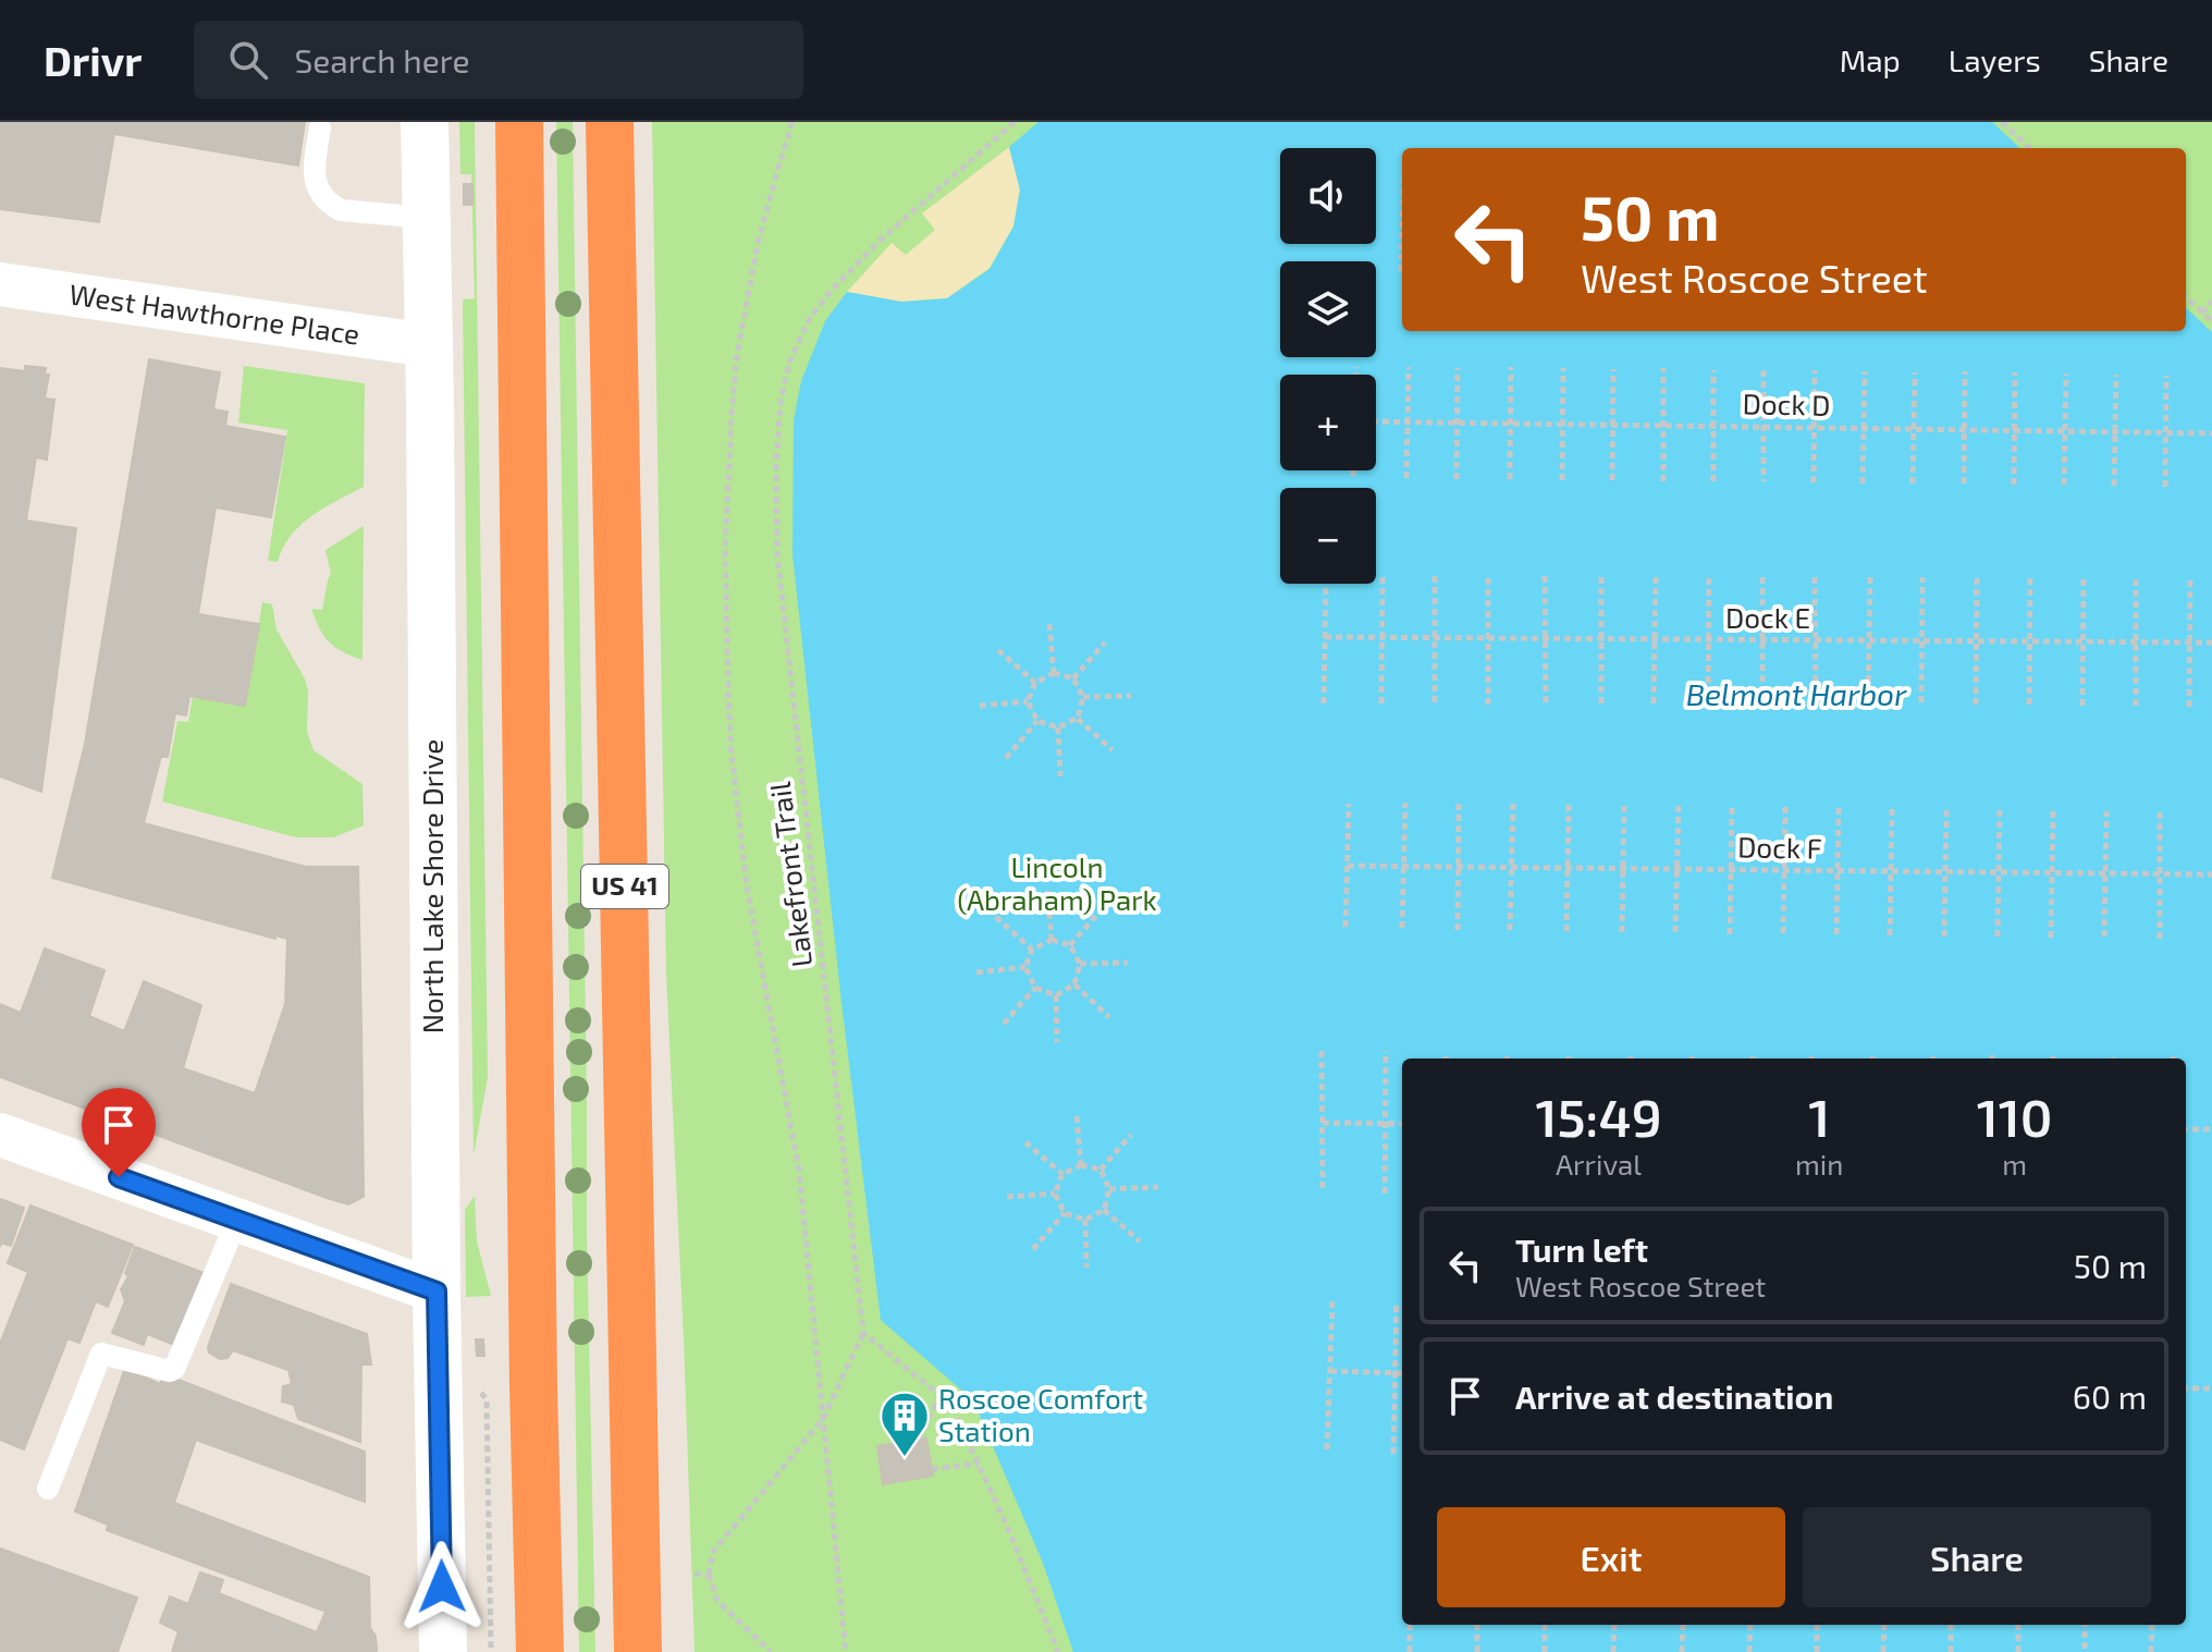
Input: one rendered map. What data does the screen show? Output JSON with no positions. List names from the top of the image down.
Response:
{
  "streets": {
    "highway": ["US 41"],
    "main road": ["North Lake Shore Drive"],
    "street": ["West Hawthorne Place"],
    "path": [
      "Dock D",
      "Dock E",
      "Dock F",
      "Lakefront Trail"
    ]
  },
  "crossings": [
    ["West Hawthorne Place", "North Lake Shore Drive"]
  ],
  "water": ["Belmont Harbor"],
  "parks": ["Lincoln (Abraham) Park"],
  "places": {
    "building": ["Roscoe Comfort Station"]
  },
  "page": {
    "header": "Drivr",
    "search": "Search here",
    "nav": ["Map", "Layers", "Share"],
    "map_buttons": ["+", "−"],
    "turn": ["50 m", "West Roscoe Street"],
    "eta": [
      "15:49",
      "Arrival",
      "1",
      "min",
      "110",
      "m"
    ],
    "list": [
      {
        "name": "Turn left",
        "note": "West Roscoe Street",
        "value": "50 m"
      },
      {
        "name": "Arrive at destination",
        "value": "60 m"
      }
    ],
    "buttons": ["Exit", "Share"]
  }
}
